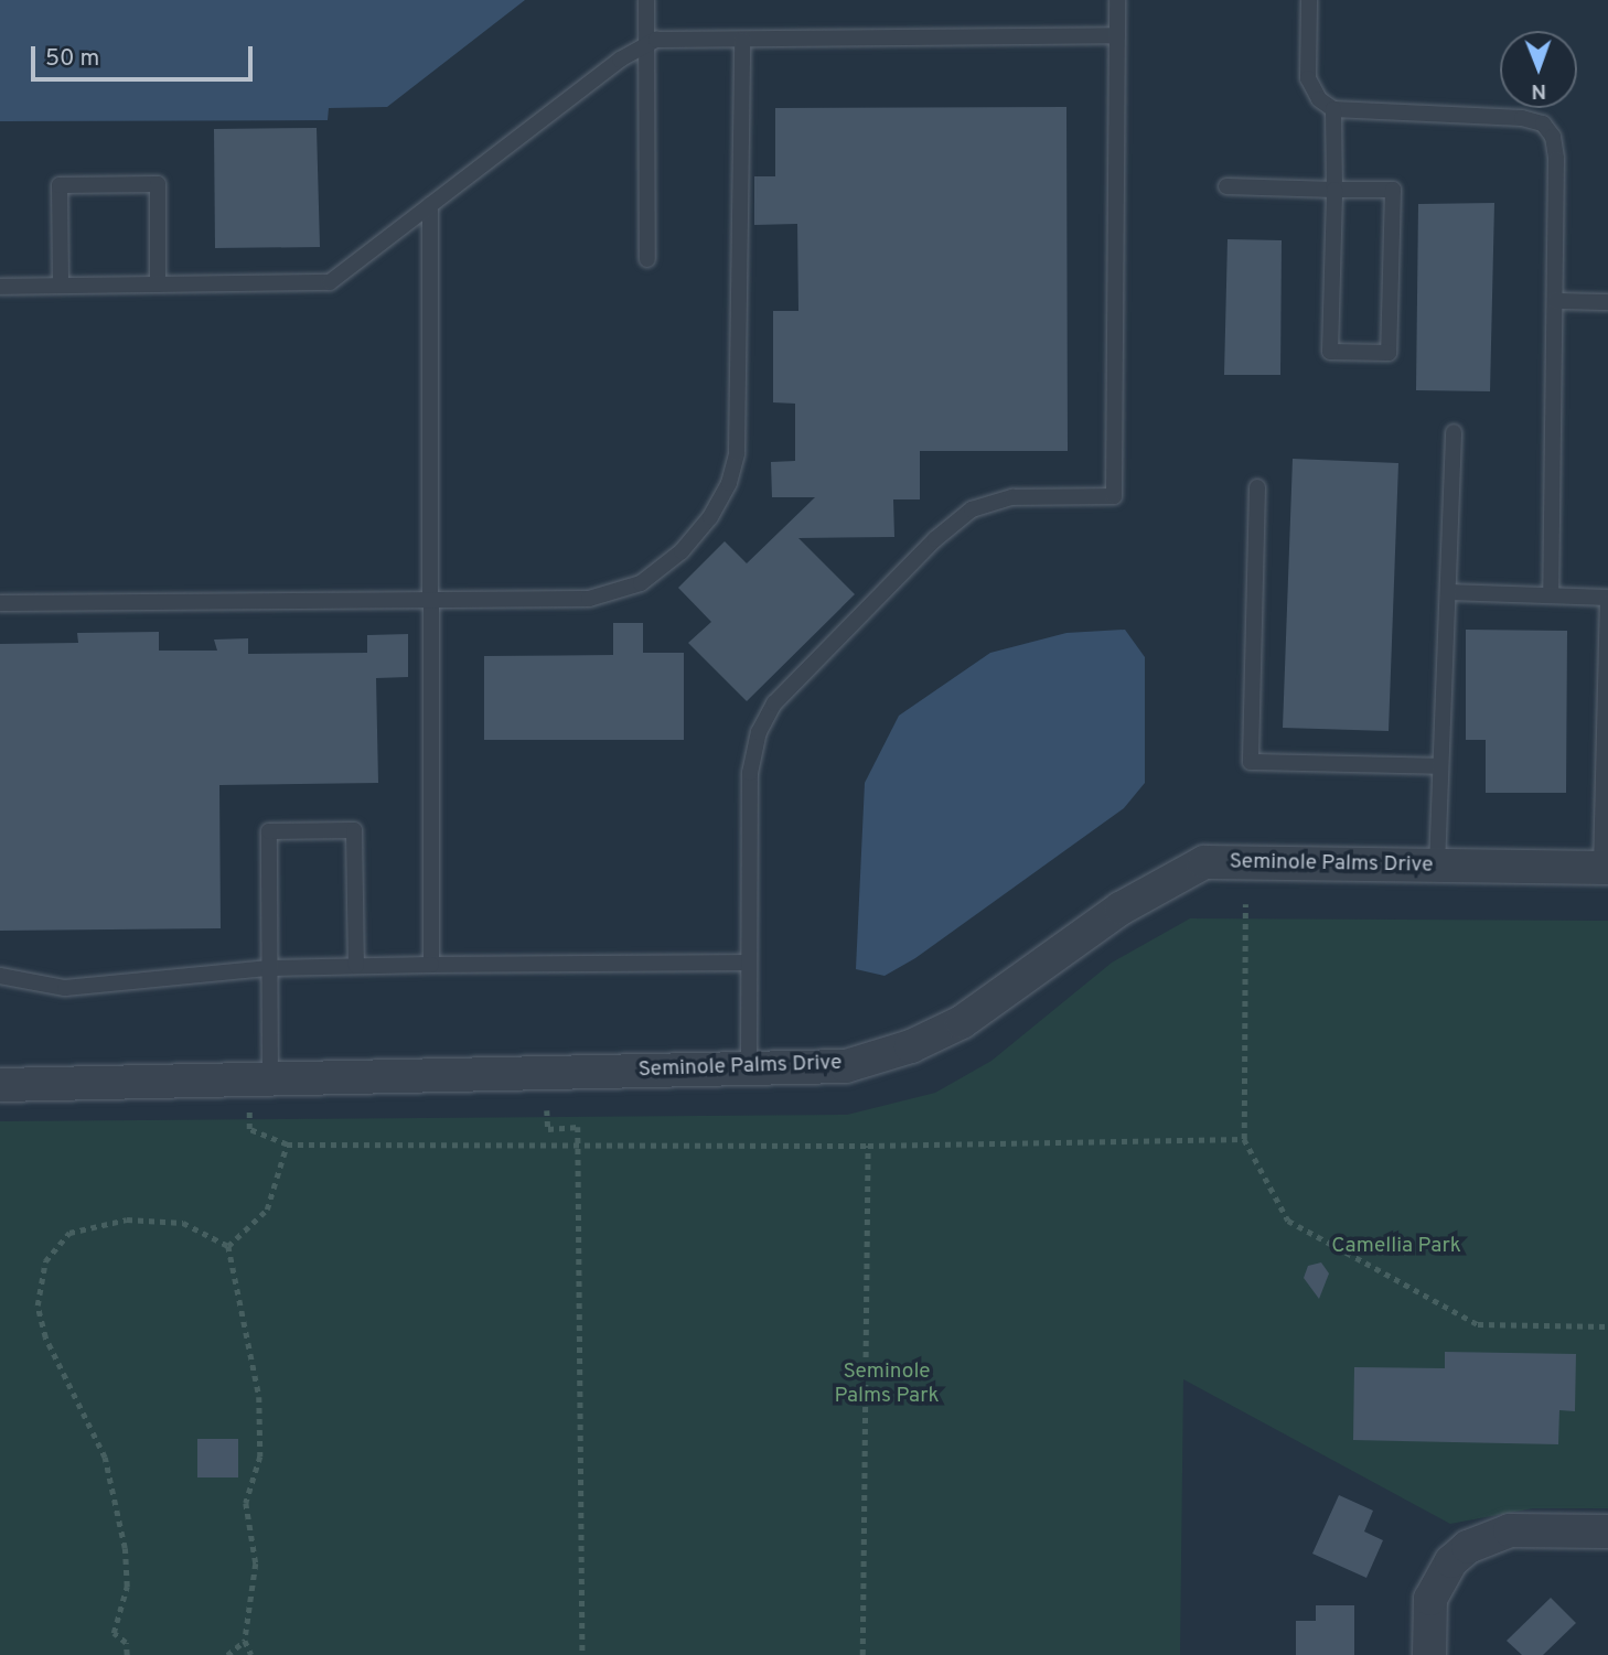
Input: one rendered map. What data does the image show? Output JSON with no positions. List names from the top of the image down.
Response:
{
  "streets": {
    "street": ["Seminole Palms Drive"]
  },
  "parks": ["Camellia Park", "Seminole Palms Park"],
  "scale_bar": "50 m",
  "north": "bottom"
}
